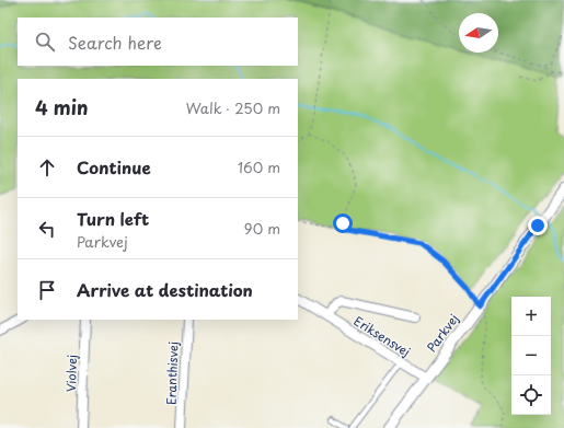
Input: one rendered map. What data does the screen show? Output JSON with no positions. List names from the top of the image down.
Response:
{
  "streets": {
    "street": [
      "Parkvej",
      "Eriksensvej",
      "Violvej",
      "Eranthisvej"
    ]
  },
  "crossings": [
    ["Parkvej", "Eriksensvej"]
  ],
  "north": "left",
  "page": {
    "search": "Search here",
    "heading": ["4 min", "Walk · 250 m"],
    "list": [
      ["Continue", "160 m"],
      ["Turn left", "Parkvej", "90 m"],
      "Arrive at destination"
    ],
    "map_buttons": ["+", "−"]
  }
}
